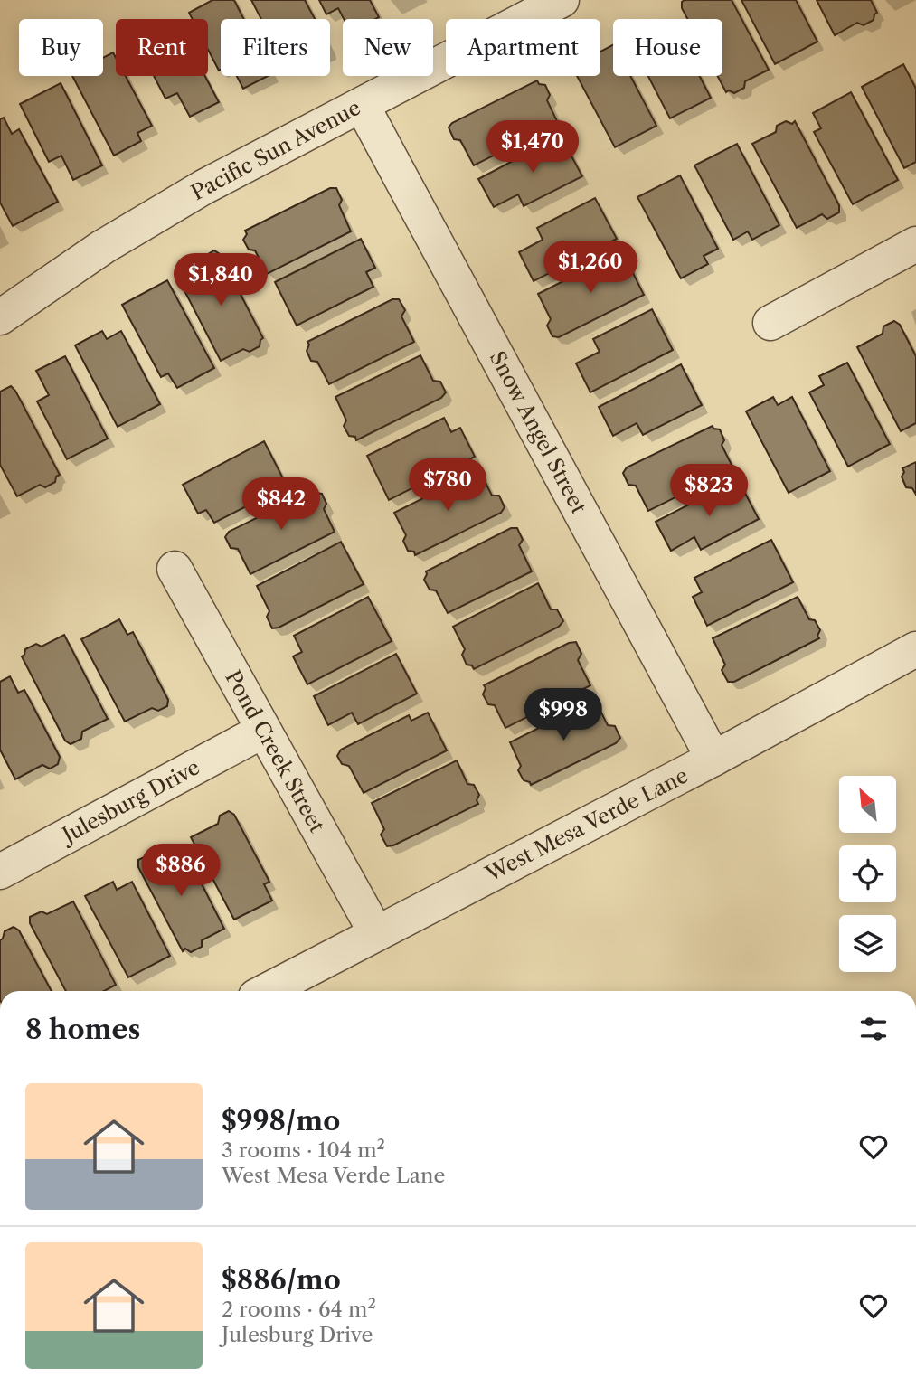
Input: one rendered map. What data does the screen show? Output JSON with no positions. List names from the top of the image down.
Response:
{
  "streets": {
    "street": [
      "Pacific Sun Avenue",
      "Snow Angel Street",
      "Pond Creek Street",
      "Julesburg Drive",
      "West Mesa Verde Lane"
    ]
  },
  "crossings": [
    ["Pacific Sun Avenue", "Snow Angel Street"],
    ["Snow Angel Street", "West Mesa Verde Lane"],
    ["Pond Creek Street", "Julesburg Drive"],
    ["Pond Creek Street", "West Mesa Verde Lane"]
  ],
  "north": "top left",
  "page": {
    "chip": [
      "Buy",
      "Rent",
      "Filters",
      "New",
      "Apartment",
      "House"
    ],
    "price": [
      "$1,470",
      "$1,260",
      "$1,840",
      "$780",
      "$823",
      "$842",
      "$998",
      "$886"
    ],
    "heading": "8 homes",
    "list": [
      {
        "name": "$998/mo",
        "note": "3 rooms · 104 m² · West Mesa Verde Lane"
      },
      {
        "name": "$886/mo",
        "note": "2 rooms · 64 m² · Julesburg Drive"
      }
    ]
  }
}
